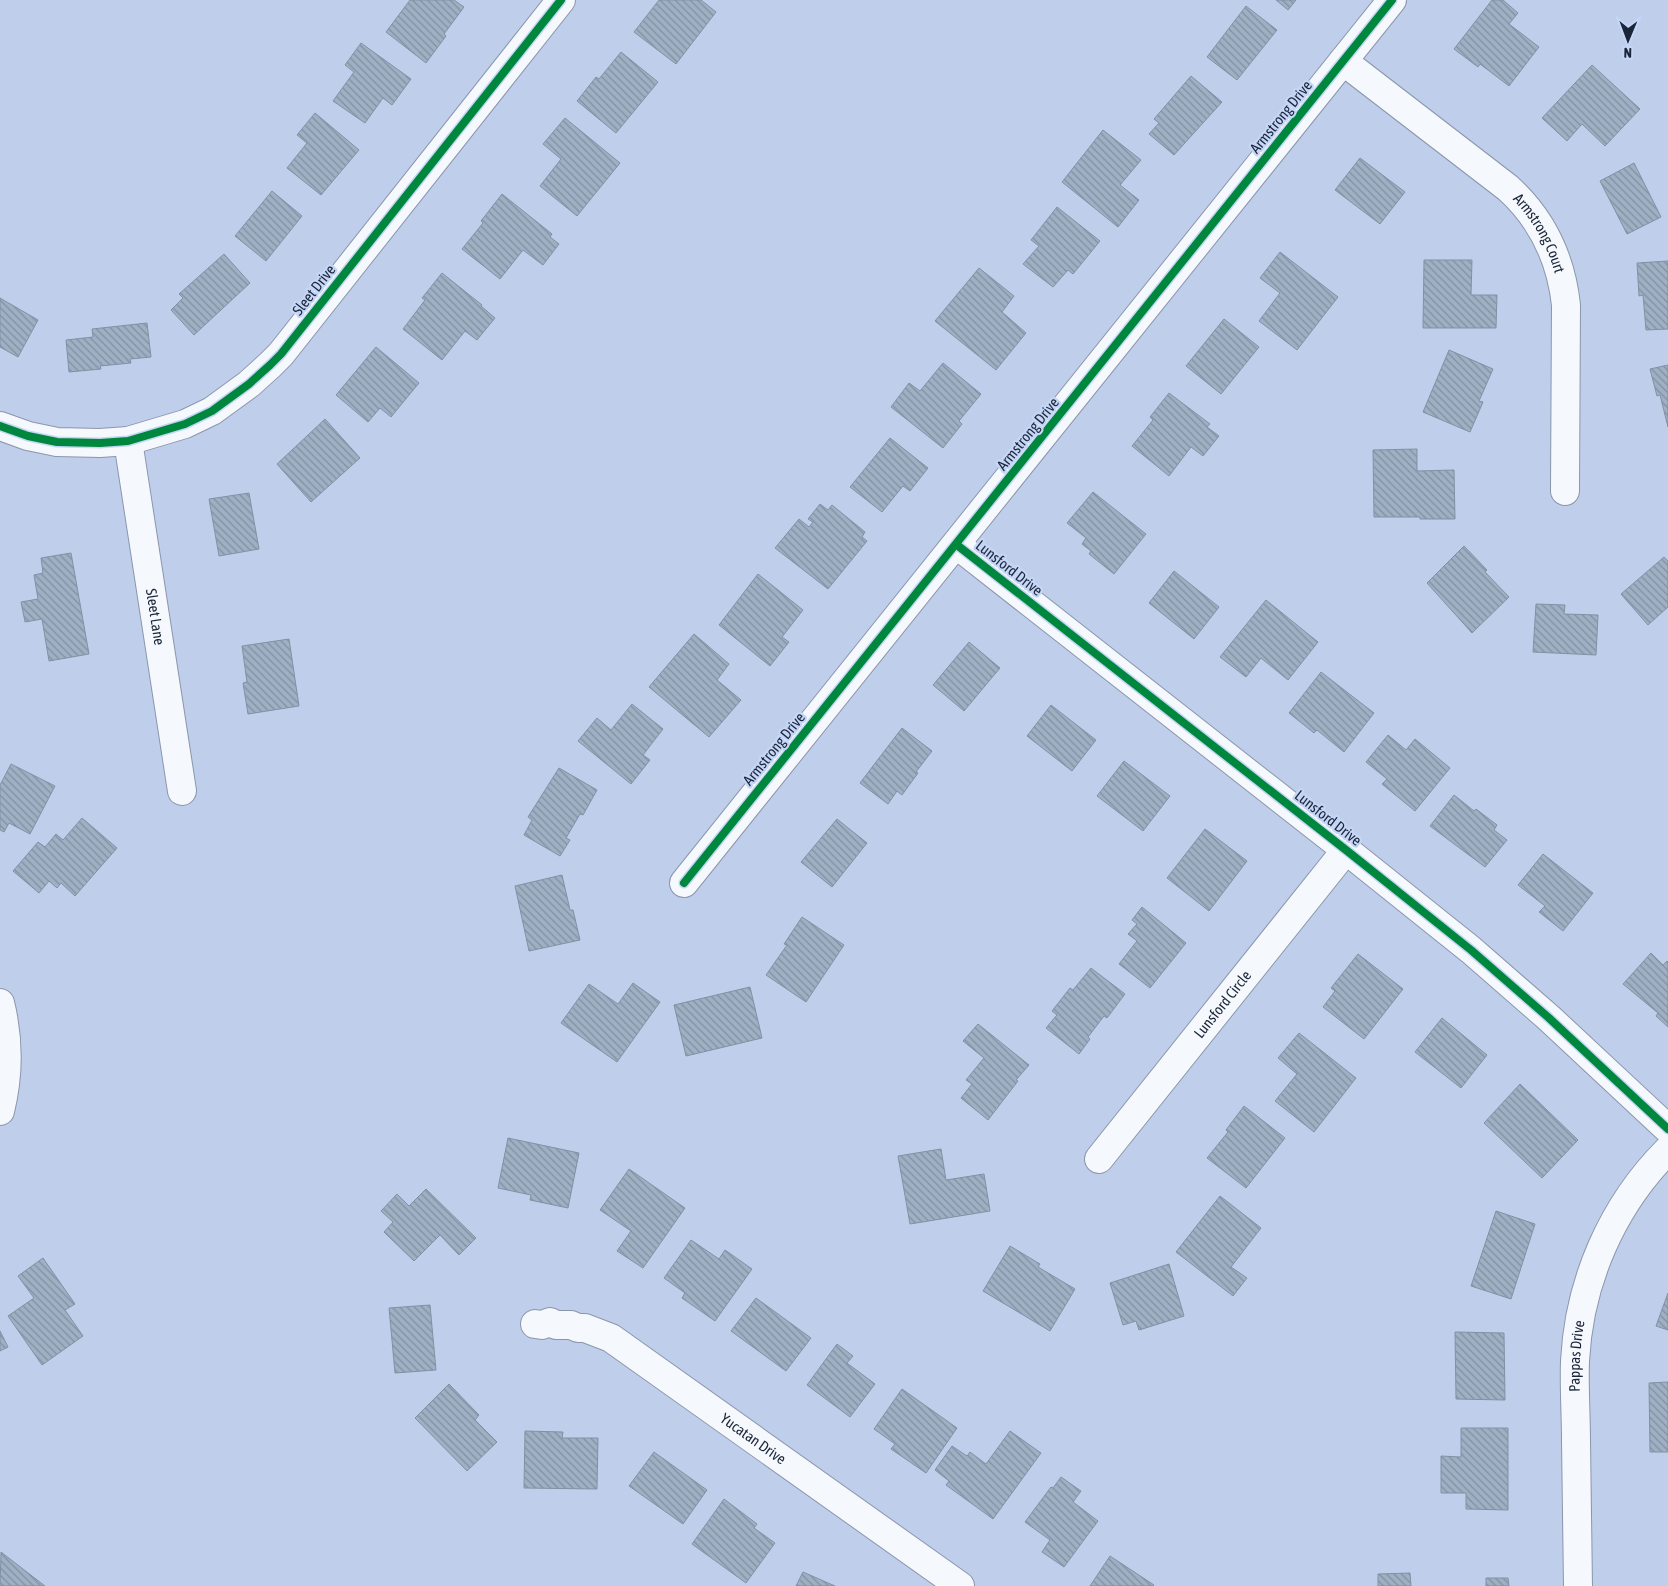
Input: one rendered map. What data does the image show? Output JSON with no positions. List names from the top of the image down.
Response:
{
  "streets": {
    "street": [
      "Armstrong Drive",
      "Armstrong Court",
      "Sleet Drive",
      "Lunsford Drive",
      "Sleet Lane",
      "Lunsford Circle",
      "Pappas Drive",
      "Yucatan Drive"
    ]
  },
  "crossings": [
    ["Armstrong Drive", "Armstrong Court"],
    ["Armstrong Drive", "Lunsford Drive"],
    ["Sleet Drive", "Sleet Lane"],
    ["Lunsford Drive", "Lunsford Circle"]
  ],
  "north": "bottom"
}
